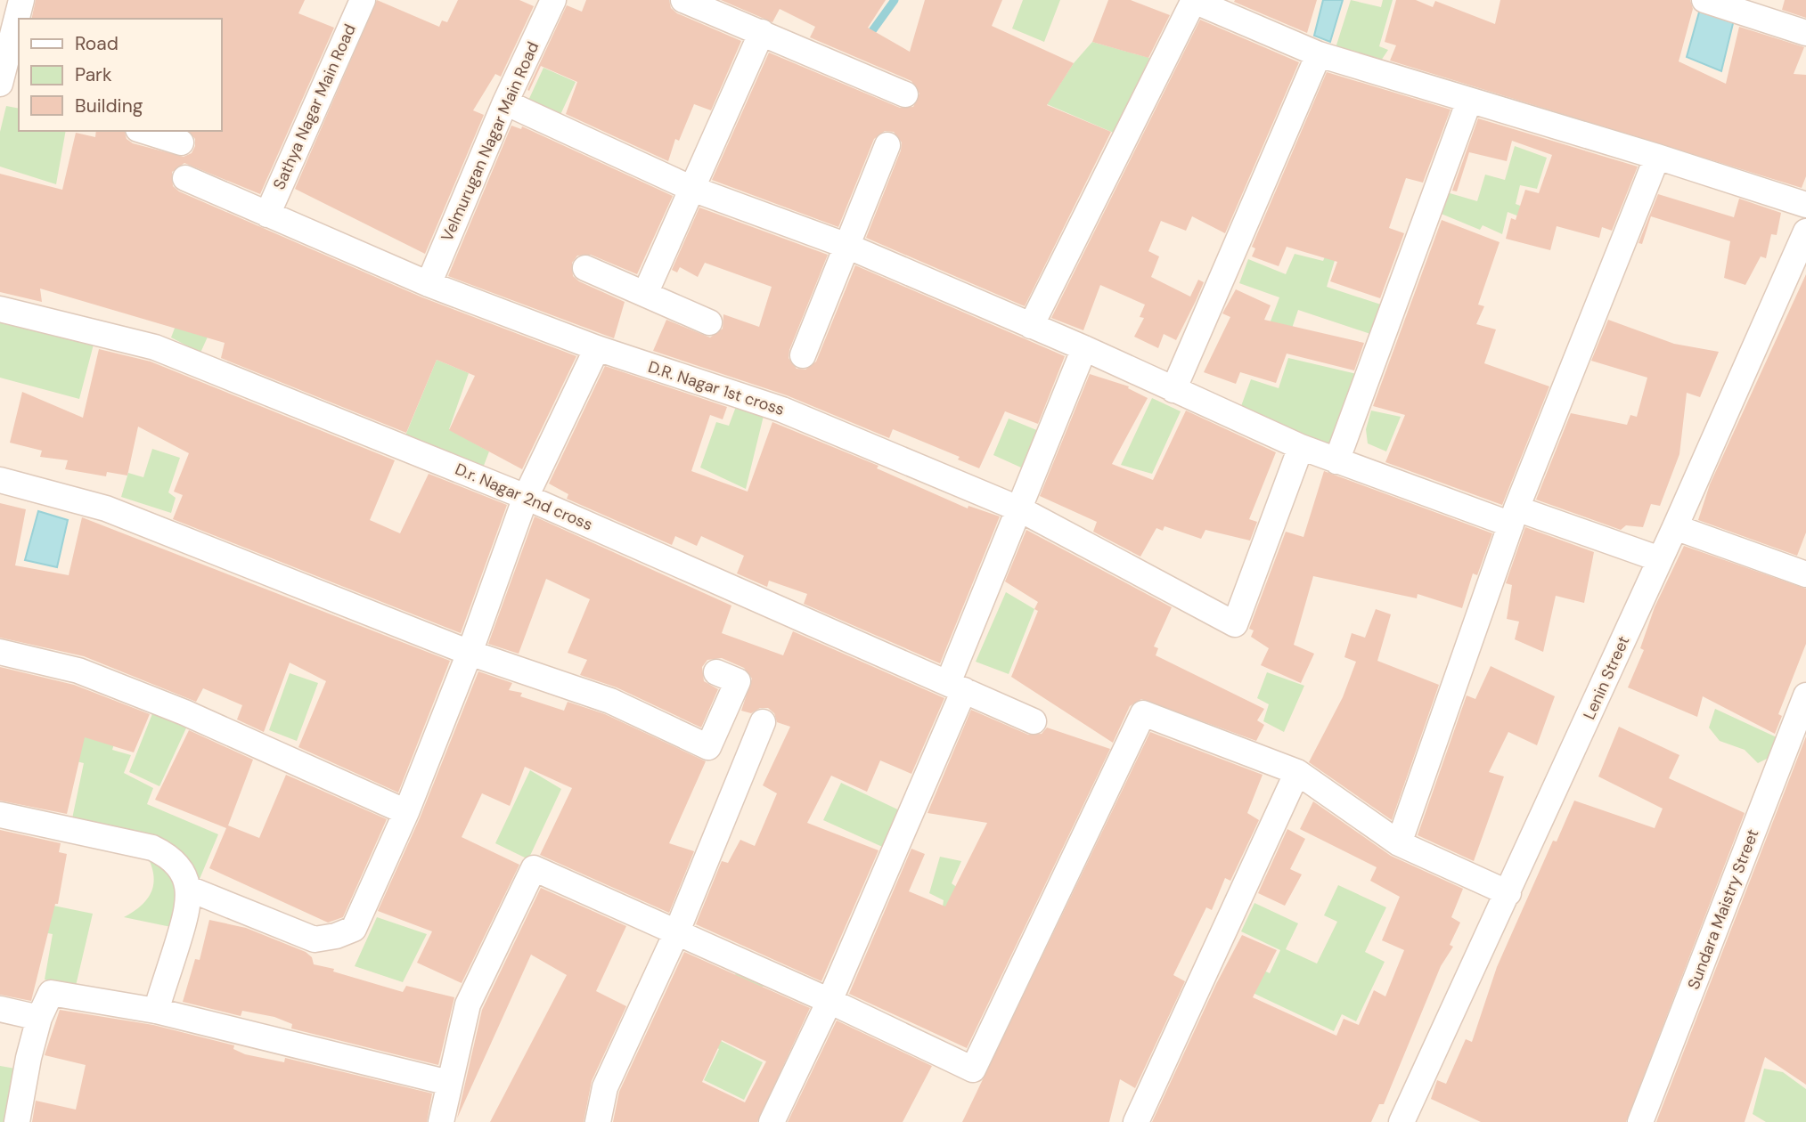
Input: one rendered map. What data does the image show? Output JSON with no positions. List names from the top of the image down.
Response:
{
  "streets": {
    "street": [
      "Sathya Nagar Main Road",
      "Velmurugan Nagar Main Road",
      "D.R. Nagar 1st cross",
      "D.r. Nagar 2nd cross",
      "Lenin Street",
      "Sundara Maistry Street"
    ]
  },
  "crossings": [
    ["Sathya Nagar Main Road", "D.R. Nagar 1st cross"],
    ["Velmurugan Nagar Main Road", "D.R. Nagar 1st cross"]
  ],
  "legend": ["Road", "Park", "Building"]
}
